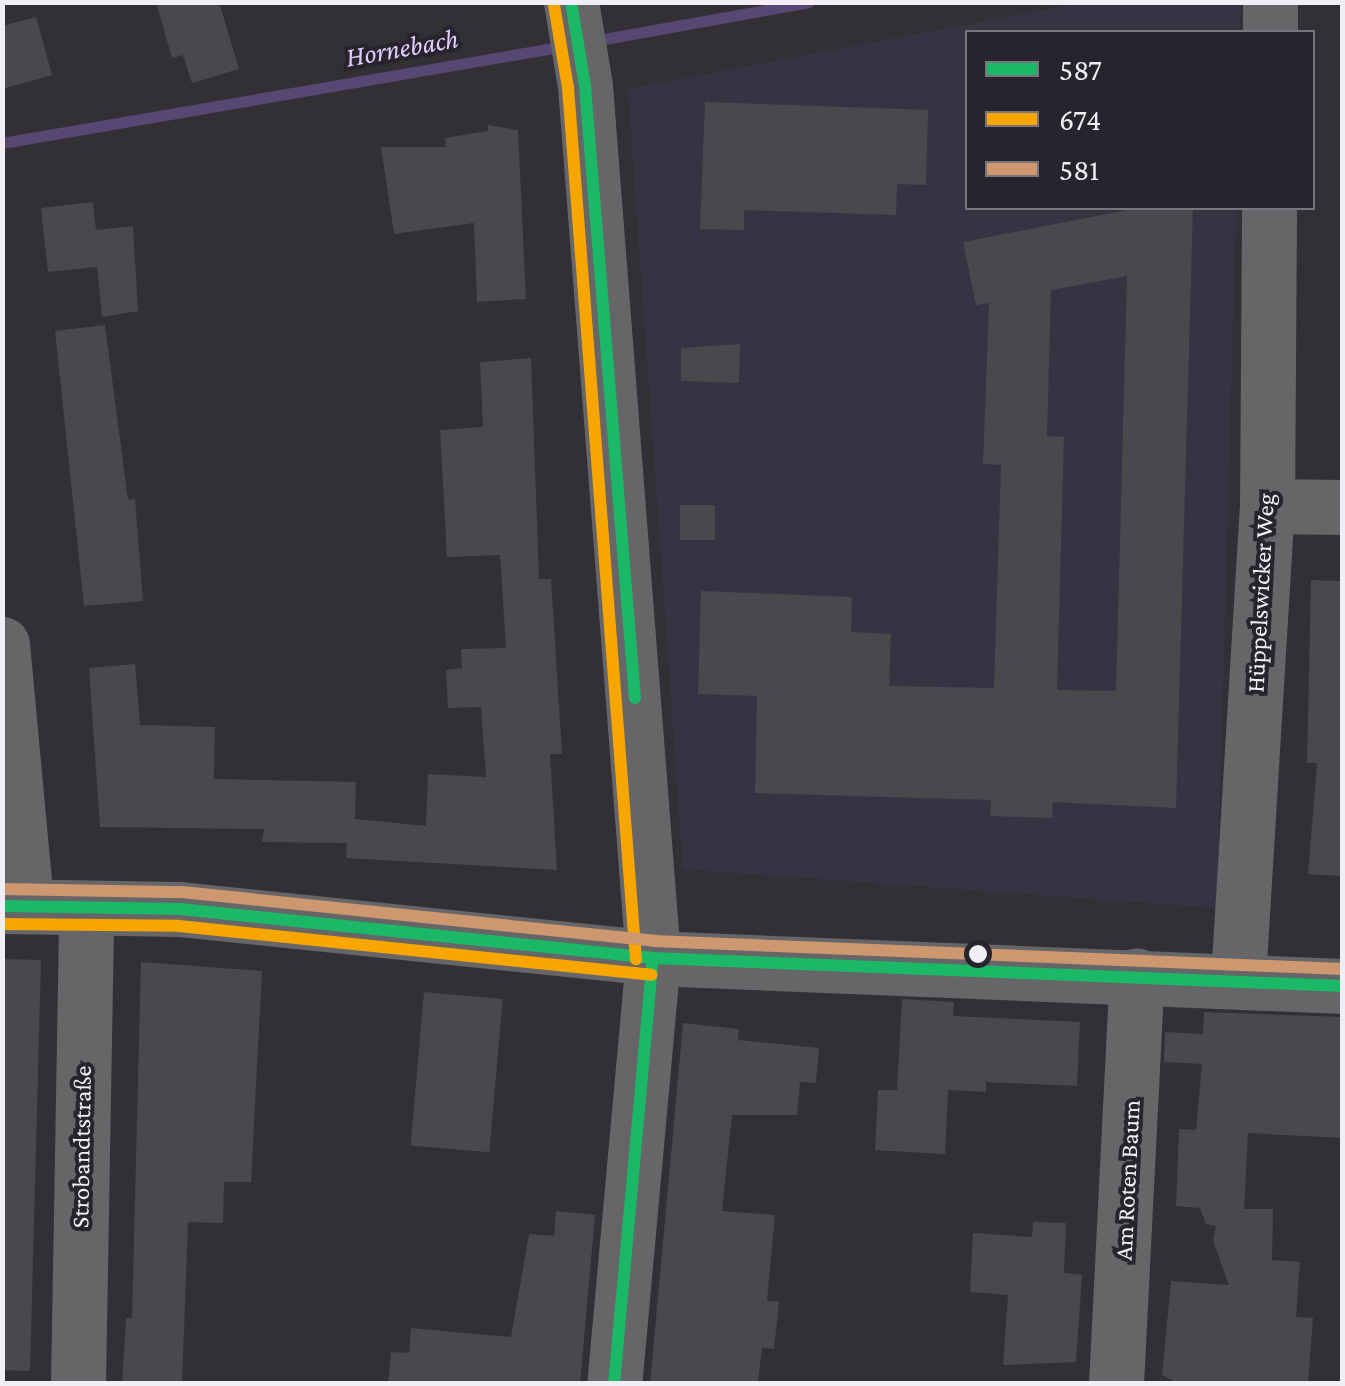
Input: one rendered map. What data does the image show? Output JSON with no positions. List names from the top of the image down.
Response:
{
  "streets": {
    "street": ["Hüppelswicker Weg", "Strobandtstraße", "Am Roten Baum"]
  },
  "water": ["Hornebach"],
  "lines": ["transit line 587", "transit line 674", "transit line 581"],
  "legend": ["587", "674", "581"]
}
